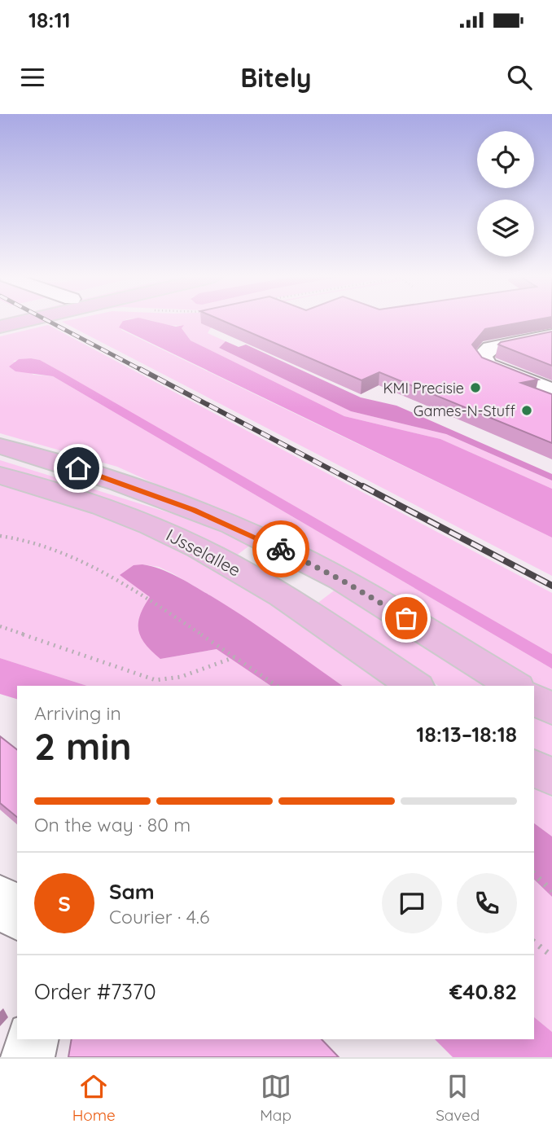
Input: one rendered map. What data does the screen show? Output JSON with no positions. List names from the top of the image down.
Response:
{
  "streets": {
    "main road": ["IJsselallee"]
  },
  "places": ["KMI Precisie", "Games-N-Stuff"],
  "page": {
    "status": "18:11",
    "header": "Bitely",
    "heading": ["2 min", "Arriving in", "18:13–18:18"],
    "panel": [
      "Sam",
      "Courier · 4.6",
      "Order #7370",
      "€40.82"
    ],
    "bar": "On the way · 80 m",
    "round": "S",
    "tabs": ["Home", "Map", "Saved"]
  }
}
